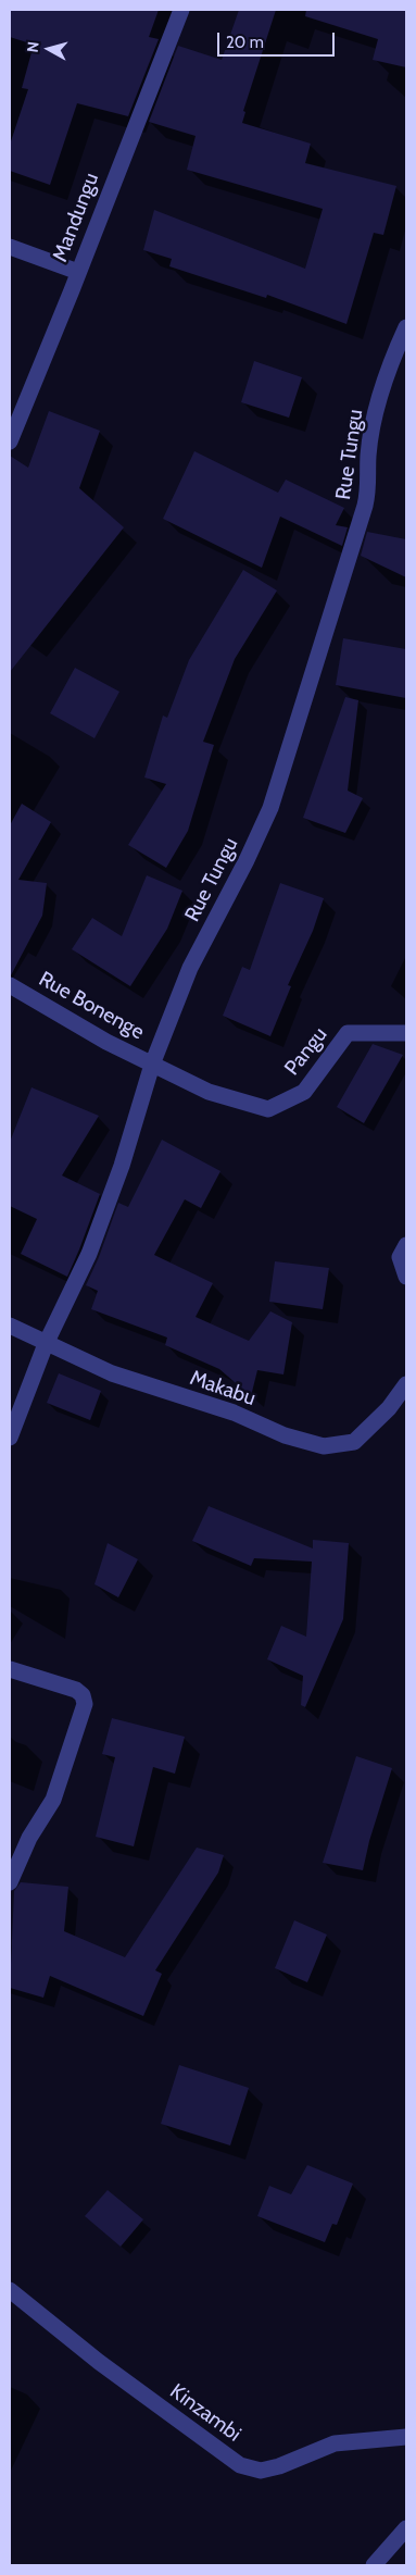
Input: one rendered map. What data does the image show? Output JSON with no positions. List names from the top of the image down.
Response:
{
  "streets": {
    "street": [
      "Mandungu",
      "Rue Tungu",
      "Rue Bonenge",
      "Pangu",
      "Makabu",
      "Kinzambi"
    ]
  },
  "crossings": [
    ["Rue Tungu", "Rue Bonenge"],
    ["Rue Tungu", "Pangu"],
    ["Rue Tungu", "Makabu"],
    ["Rue Bonenge", "Pangu"]
  ],
  "scale_bar": "20 m",
  "north": "left"
}
